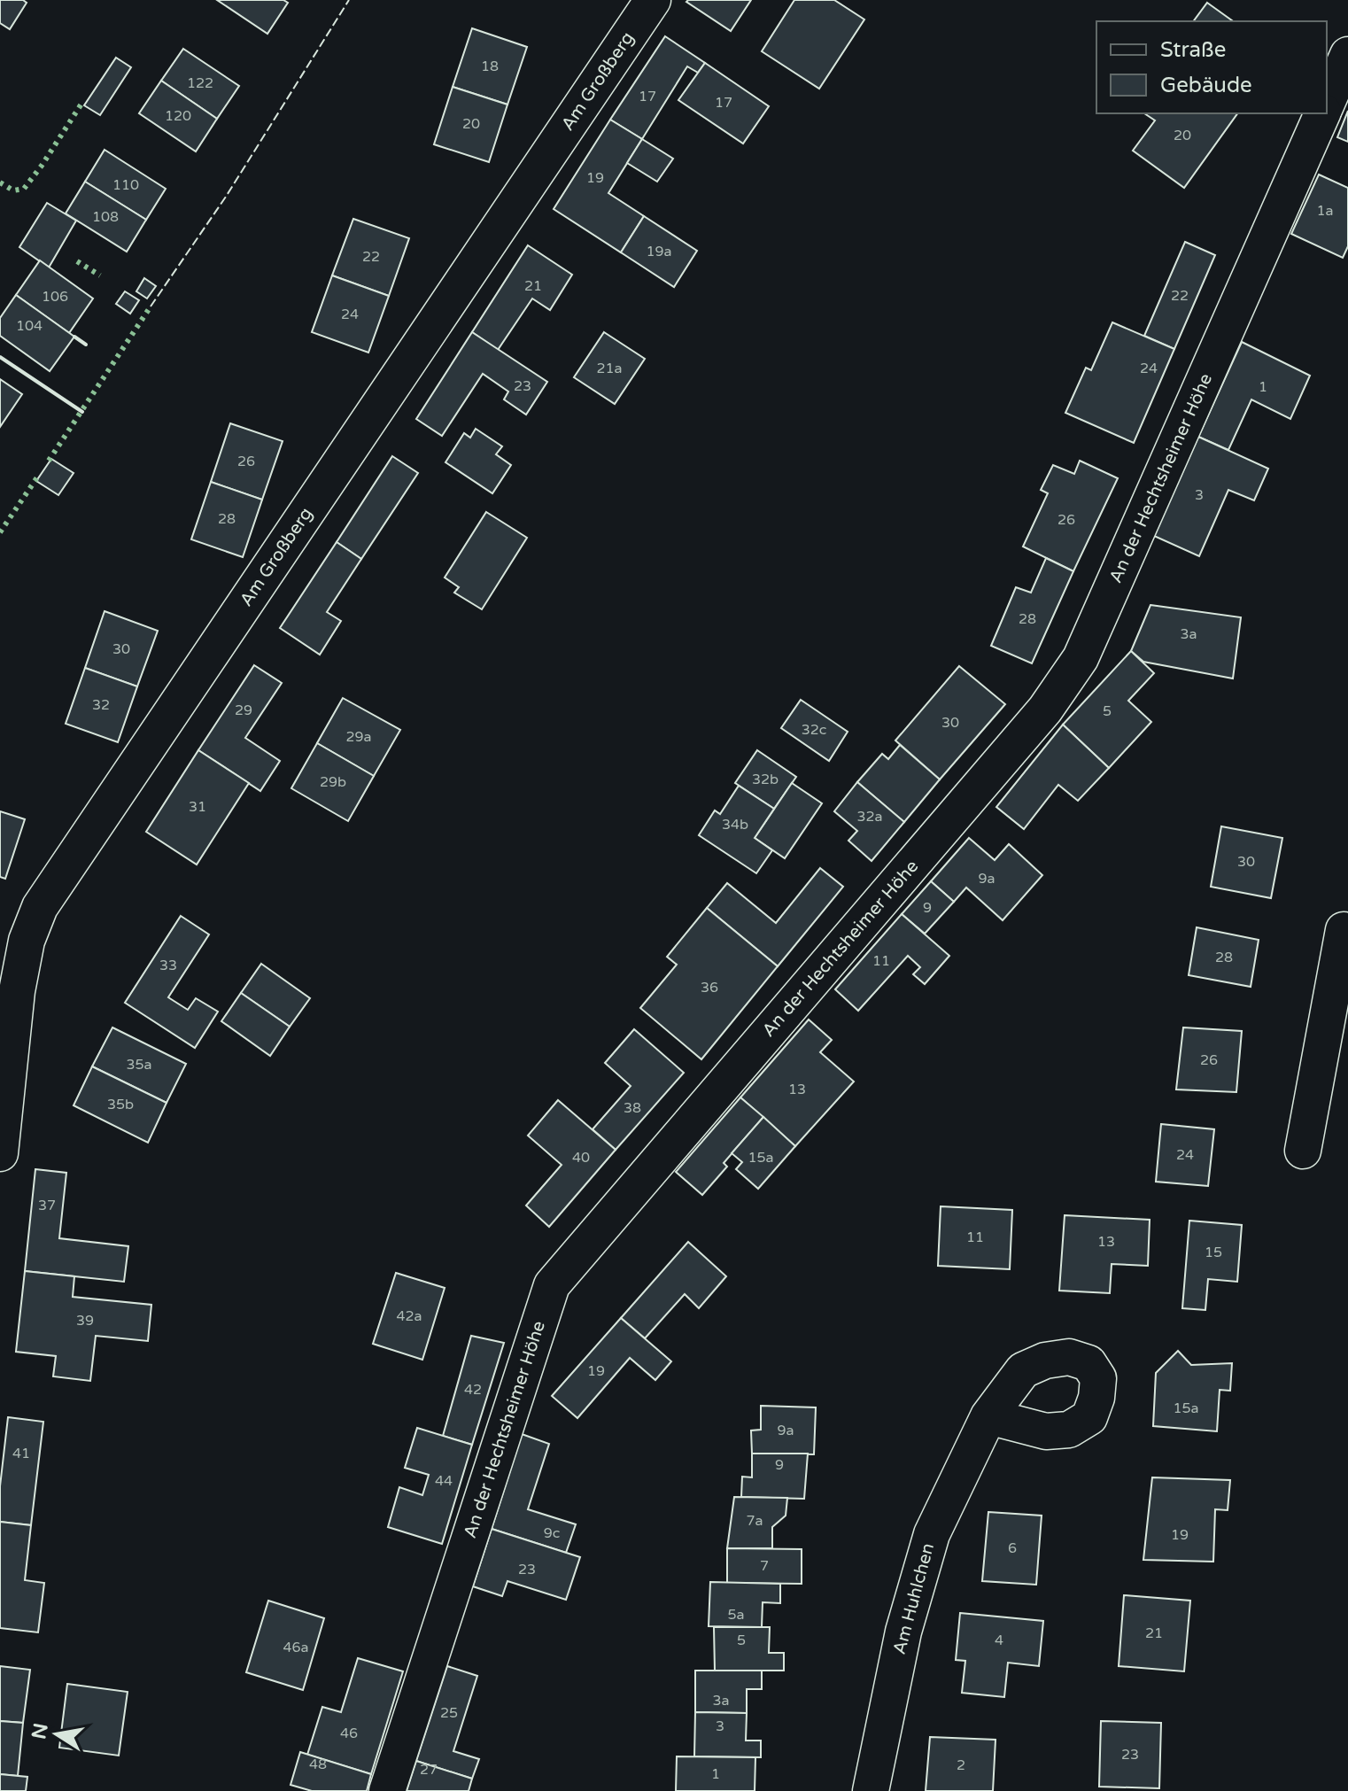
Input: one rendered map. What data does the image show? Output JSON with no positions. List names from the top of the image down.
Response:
{
  "streets": {
    "street": ["Am Großberg", "An der Hechtsheimer Höhe", "Am Huhlchen"]
  },
  "house_numbers": [
    "18",
    "122",
    "17",
    "17",
    "120",
    "20",
    "20",
    "19",
    "110",
    "1a",
    "108",
    "19a",
    "22",
    "21",
    "22",
    "106",
    "24",
    "104",
    "21a",
    "24",
    "23",
    "1",
    "26",
    "3",
    "28",
    "26",
    "28",
    "3a",
    "30",
    "32",
    "29",
    "5",
    "30",
    "32c",
    "29a",
    "32b",
    "29b",
    "31",
    "32a",
    "34b",
    "30",
    "9a",
    "9",
    "28",
    "11",
    "33",
    "36",
    "26",
    "35a",
    "13",
    "35b",
    "38",
    "24",
    "40",
    "15a",
    "37",
    "11",
    "13",
    "15",
    "42a",
    "39",
    "19",
    "42",
    "15a",
    "9a",
    "41",
    "9",
    "44",
    "7a",
    "9c",
    "19",
    "6",
    "7",
    "23",
    "5a",
    "21",
    "5",
    "4",
    "46a",
    "3a",
    "25",
    "3",
    "46",
    "23",
    "48",
    "2",
    "27",
    "1"
  ],
  "legend": ["Straße", "Gebäude"],
  "north": "left"
}
